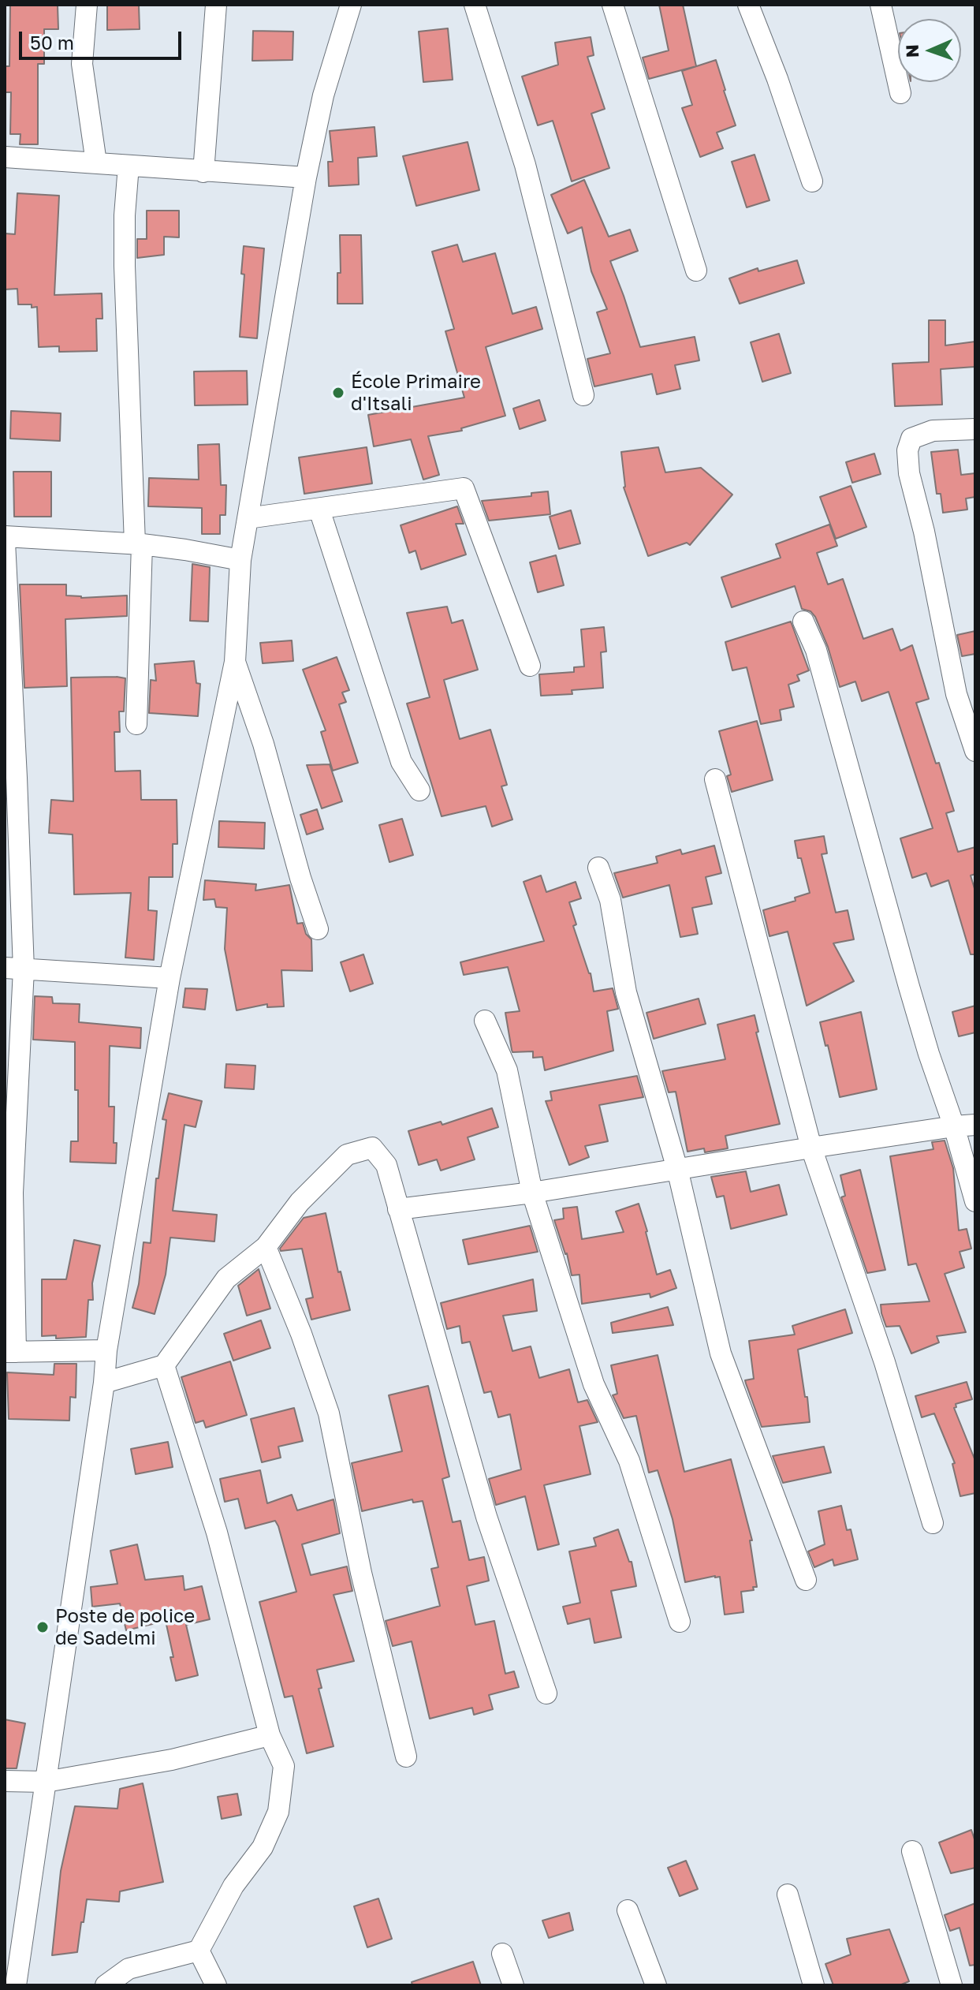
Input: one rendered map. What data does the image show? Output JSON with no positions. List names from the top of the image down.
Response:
{
  "places": ["École Primaire d'Itsali", "Poste de police de Sadelmi"],
  "scale_bar": "50 m",
  "north": "left"
}
